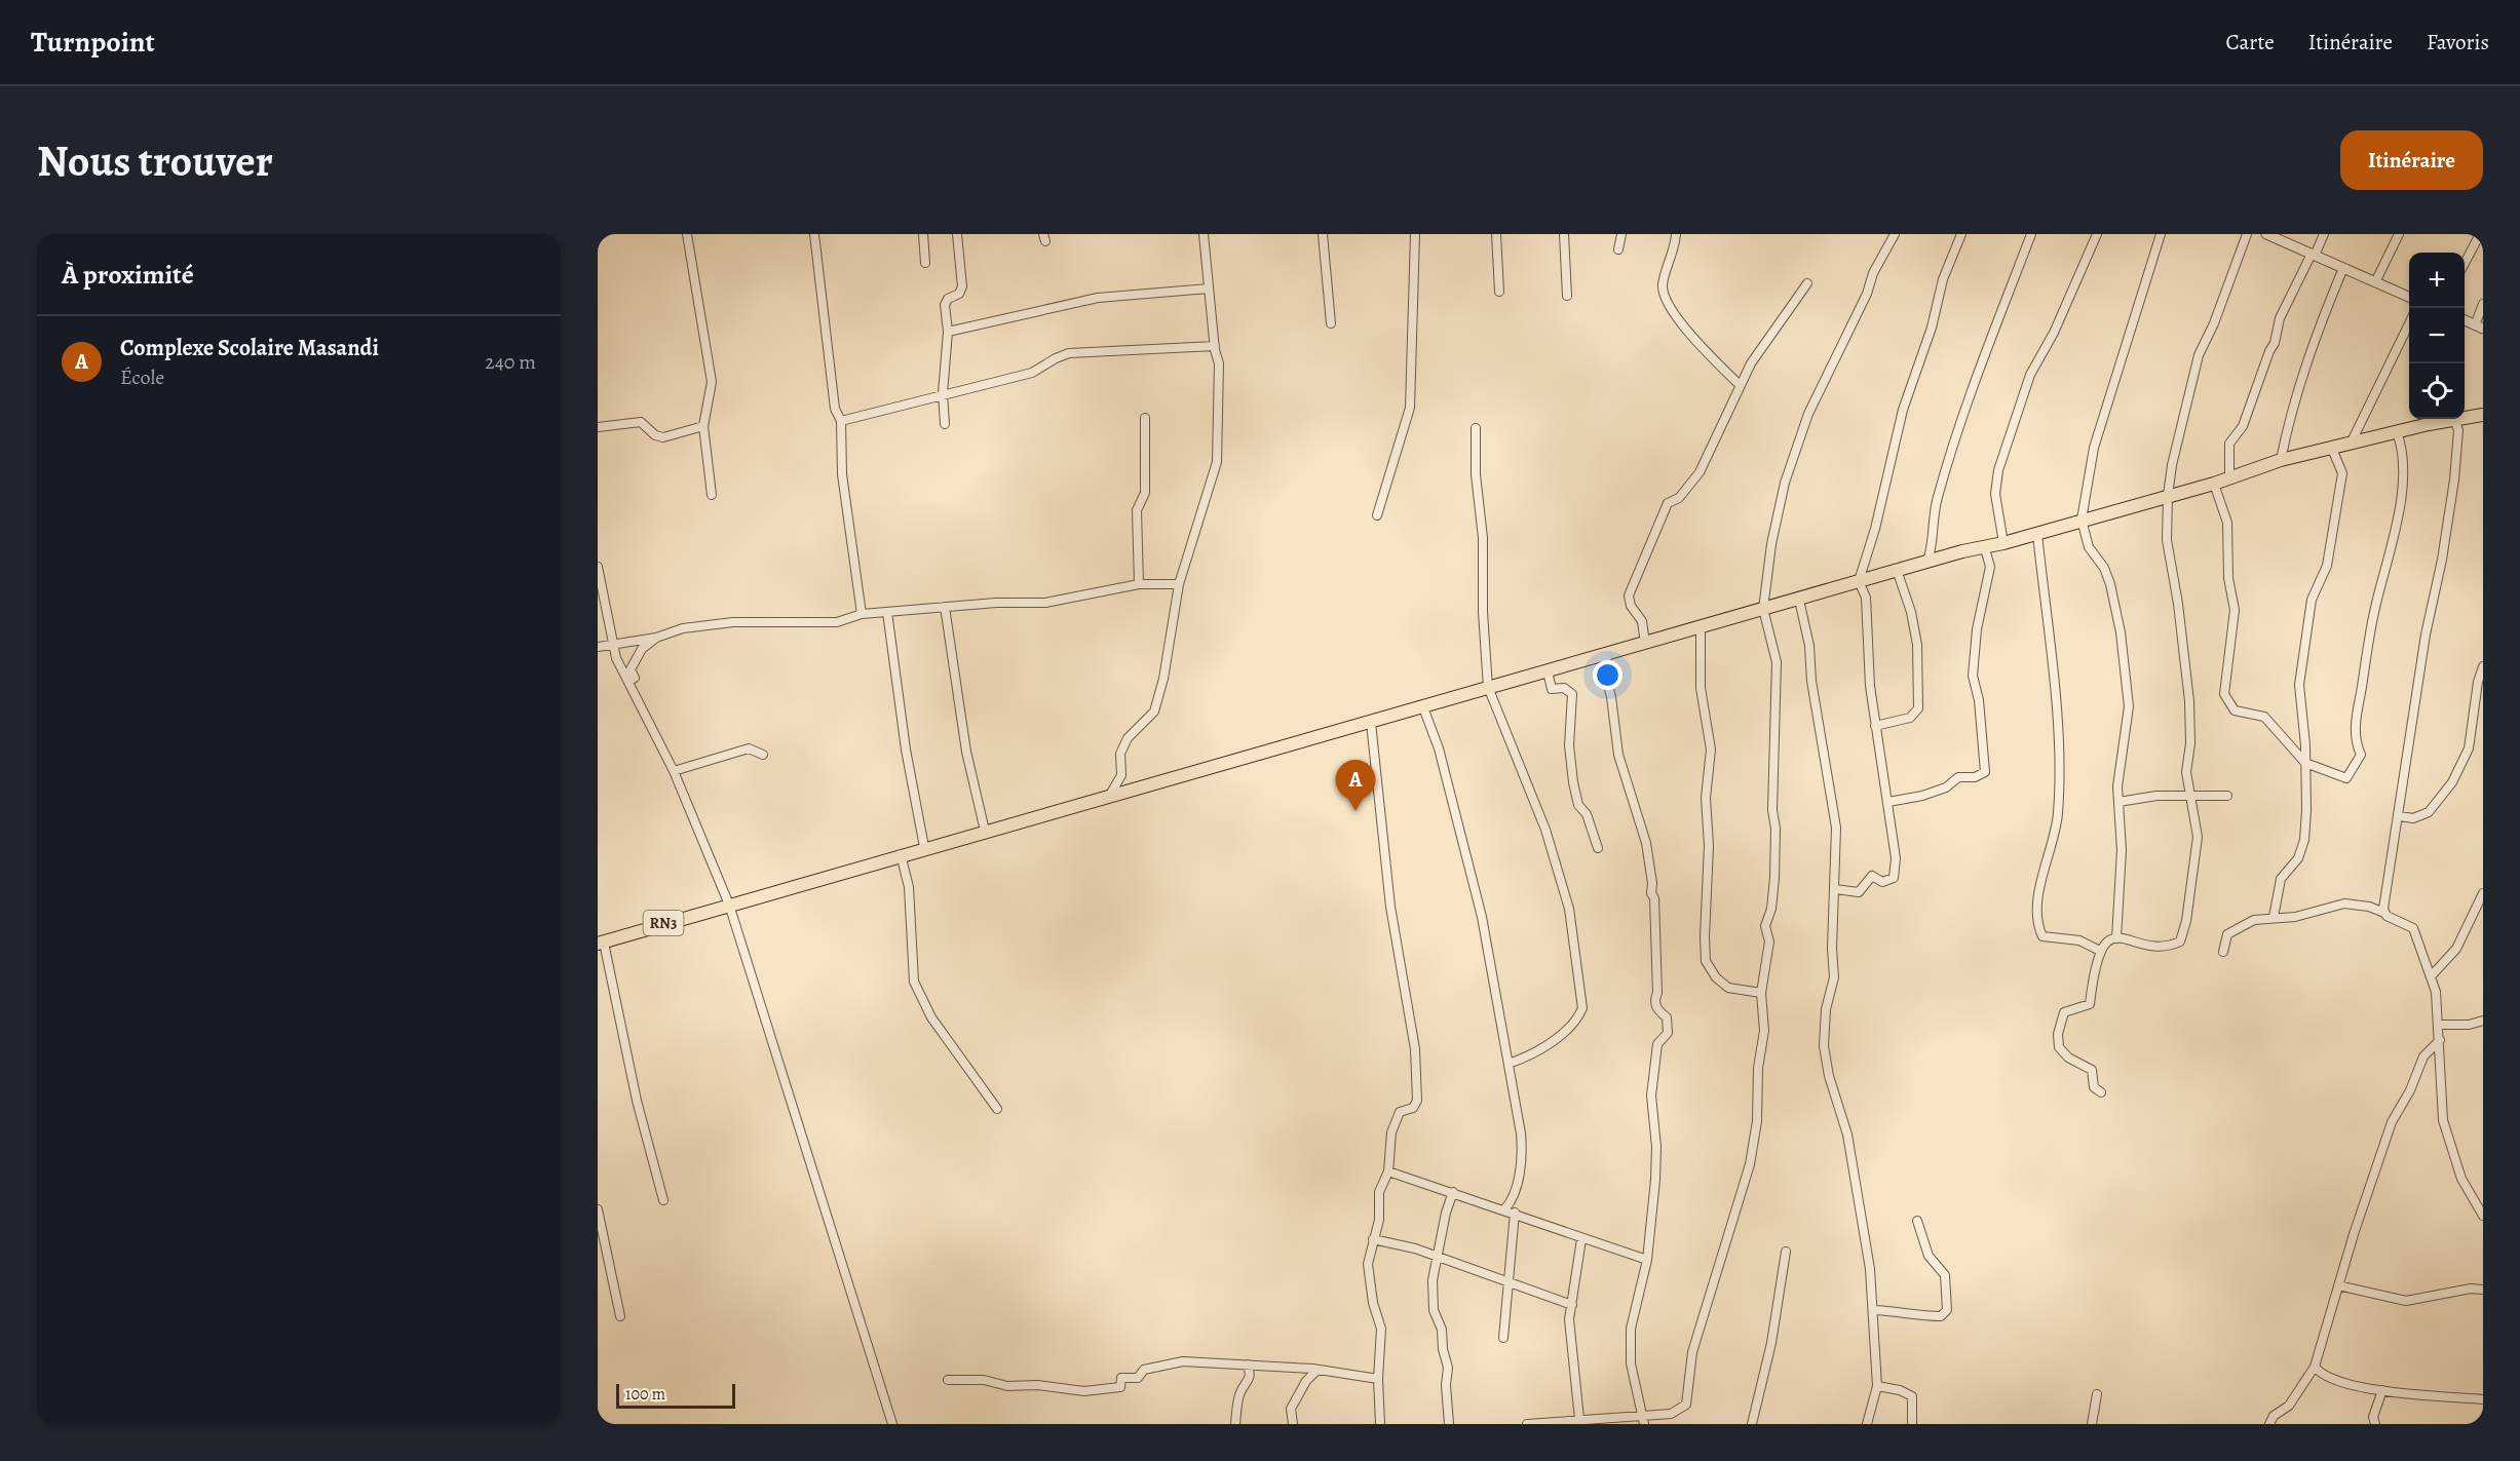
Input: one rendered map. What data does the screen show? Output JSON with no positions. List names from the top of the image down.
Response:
{
  "streets": {
    "highway": ["RN3"]
  },
  "scale_bar": "100 m",
  "page": {
    "header": "Turnpoint",
    "nav": ["Carte", "Itinéraire", "Favoris"],
    "buttons": "Itinéraire",
    "title": "Nous trouver",
    "heading": "À proximité",
    "map_buttons": ["+", "−"],
    "list": [
      {
        "mark": "A",
        "name": "Complexe Scolaire Masandi",
        "note": "École",
        "value": "240 m"
      }
    ],
    "pins": "A",
    "scale": "100 m"
  }
}
